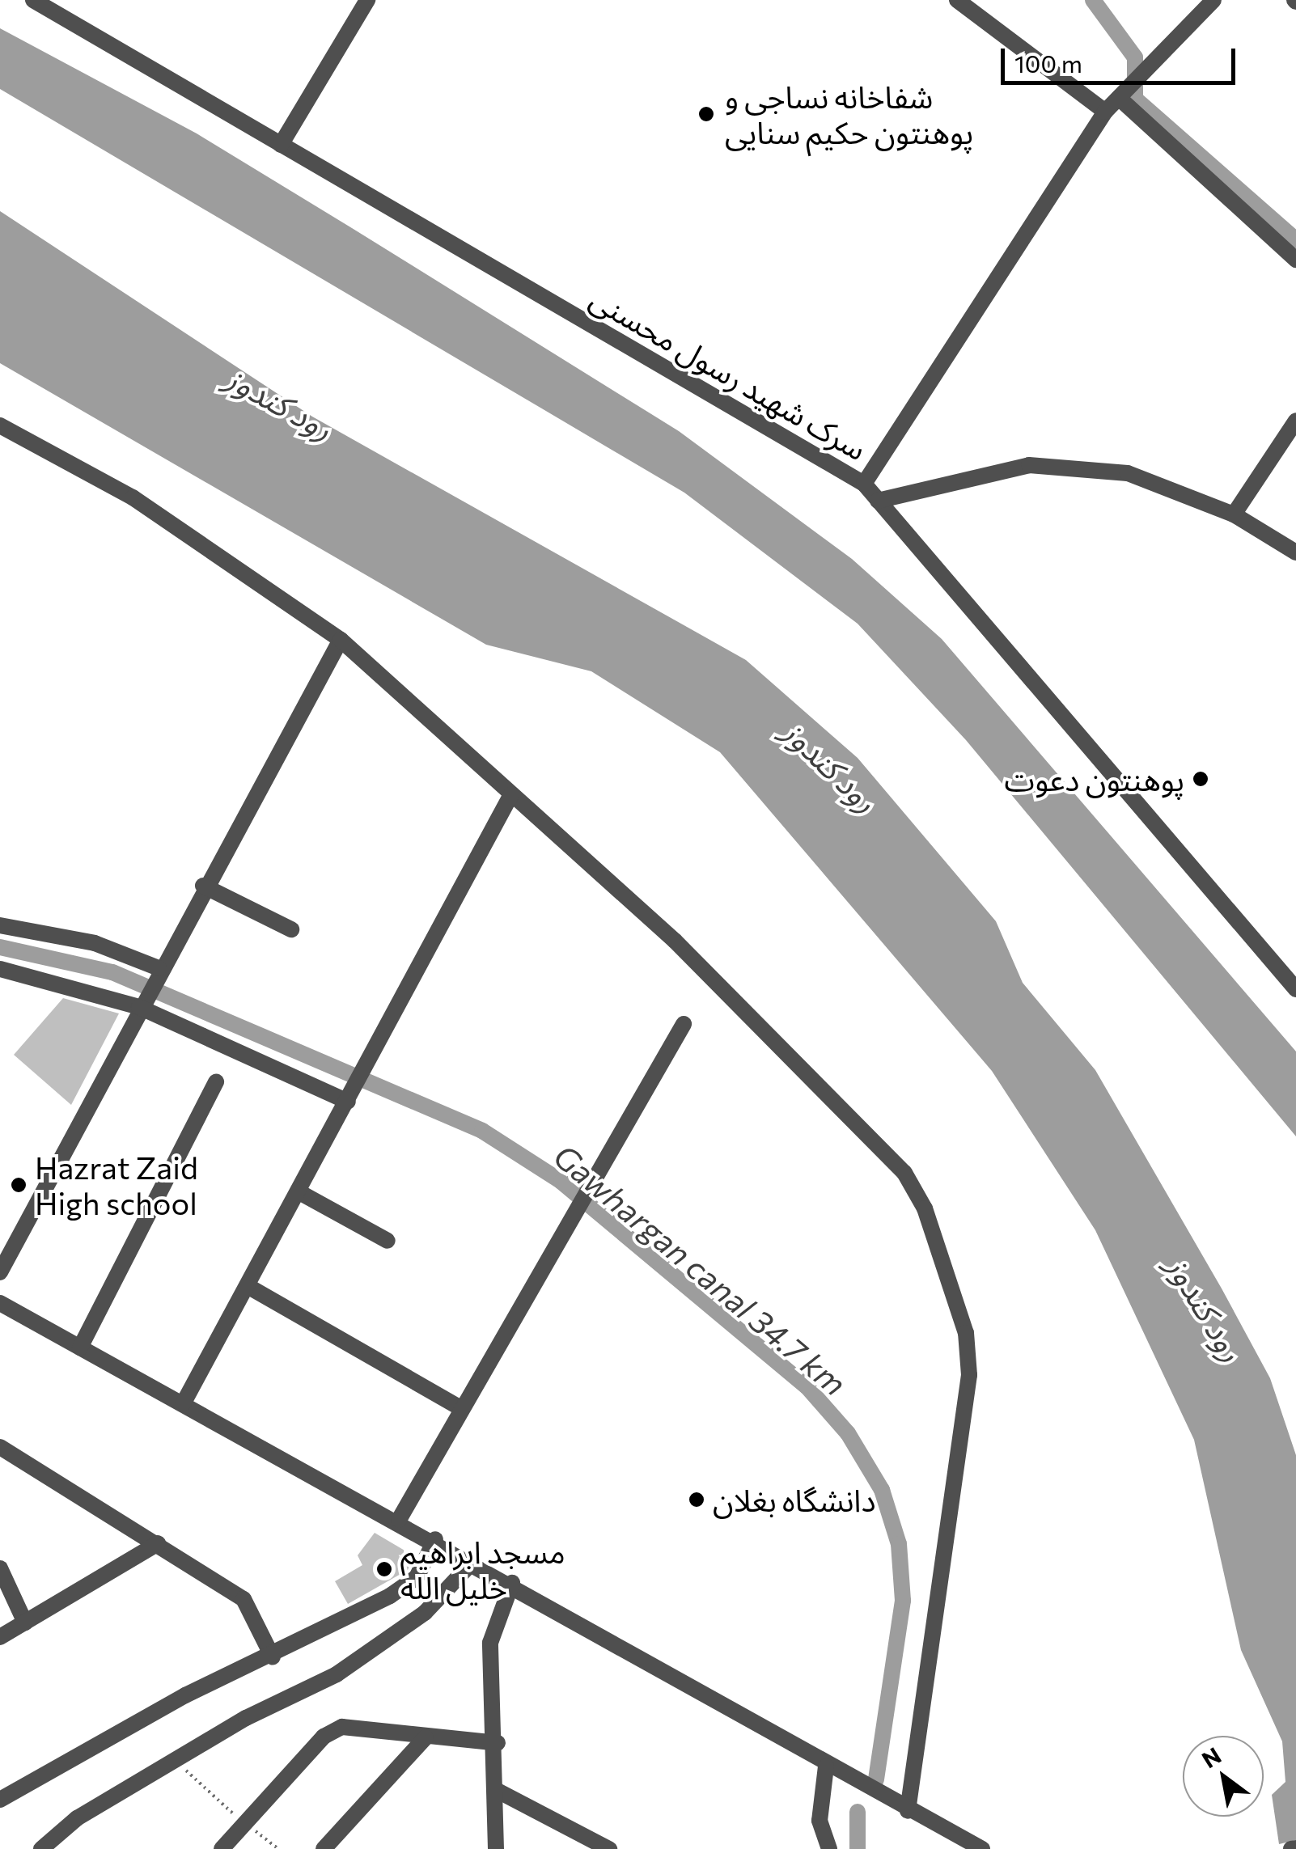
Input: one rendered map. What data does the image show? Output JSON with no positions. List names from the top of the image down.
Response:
{
  "streets": {
    "street": ["سرک شهید رسول محسنی"]
  },
  "water": ["رود کندوز", "Gawhargan canal 34.7 km"],
  "places": [
    "شفاخانه نساجی و پوهنتون حکیم سنایی",
    "پوهنتون دعوت",
    "Hazrat Zaid High school",
    "دانشگاه بغلان",
    "مسجد ابراهیم خلیل الله"
  ],
  "scale_bar": "100 m",
  "north": "top left"
}
